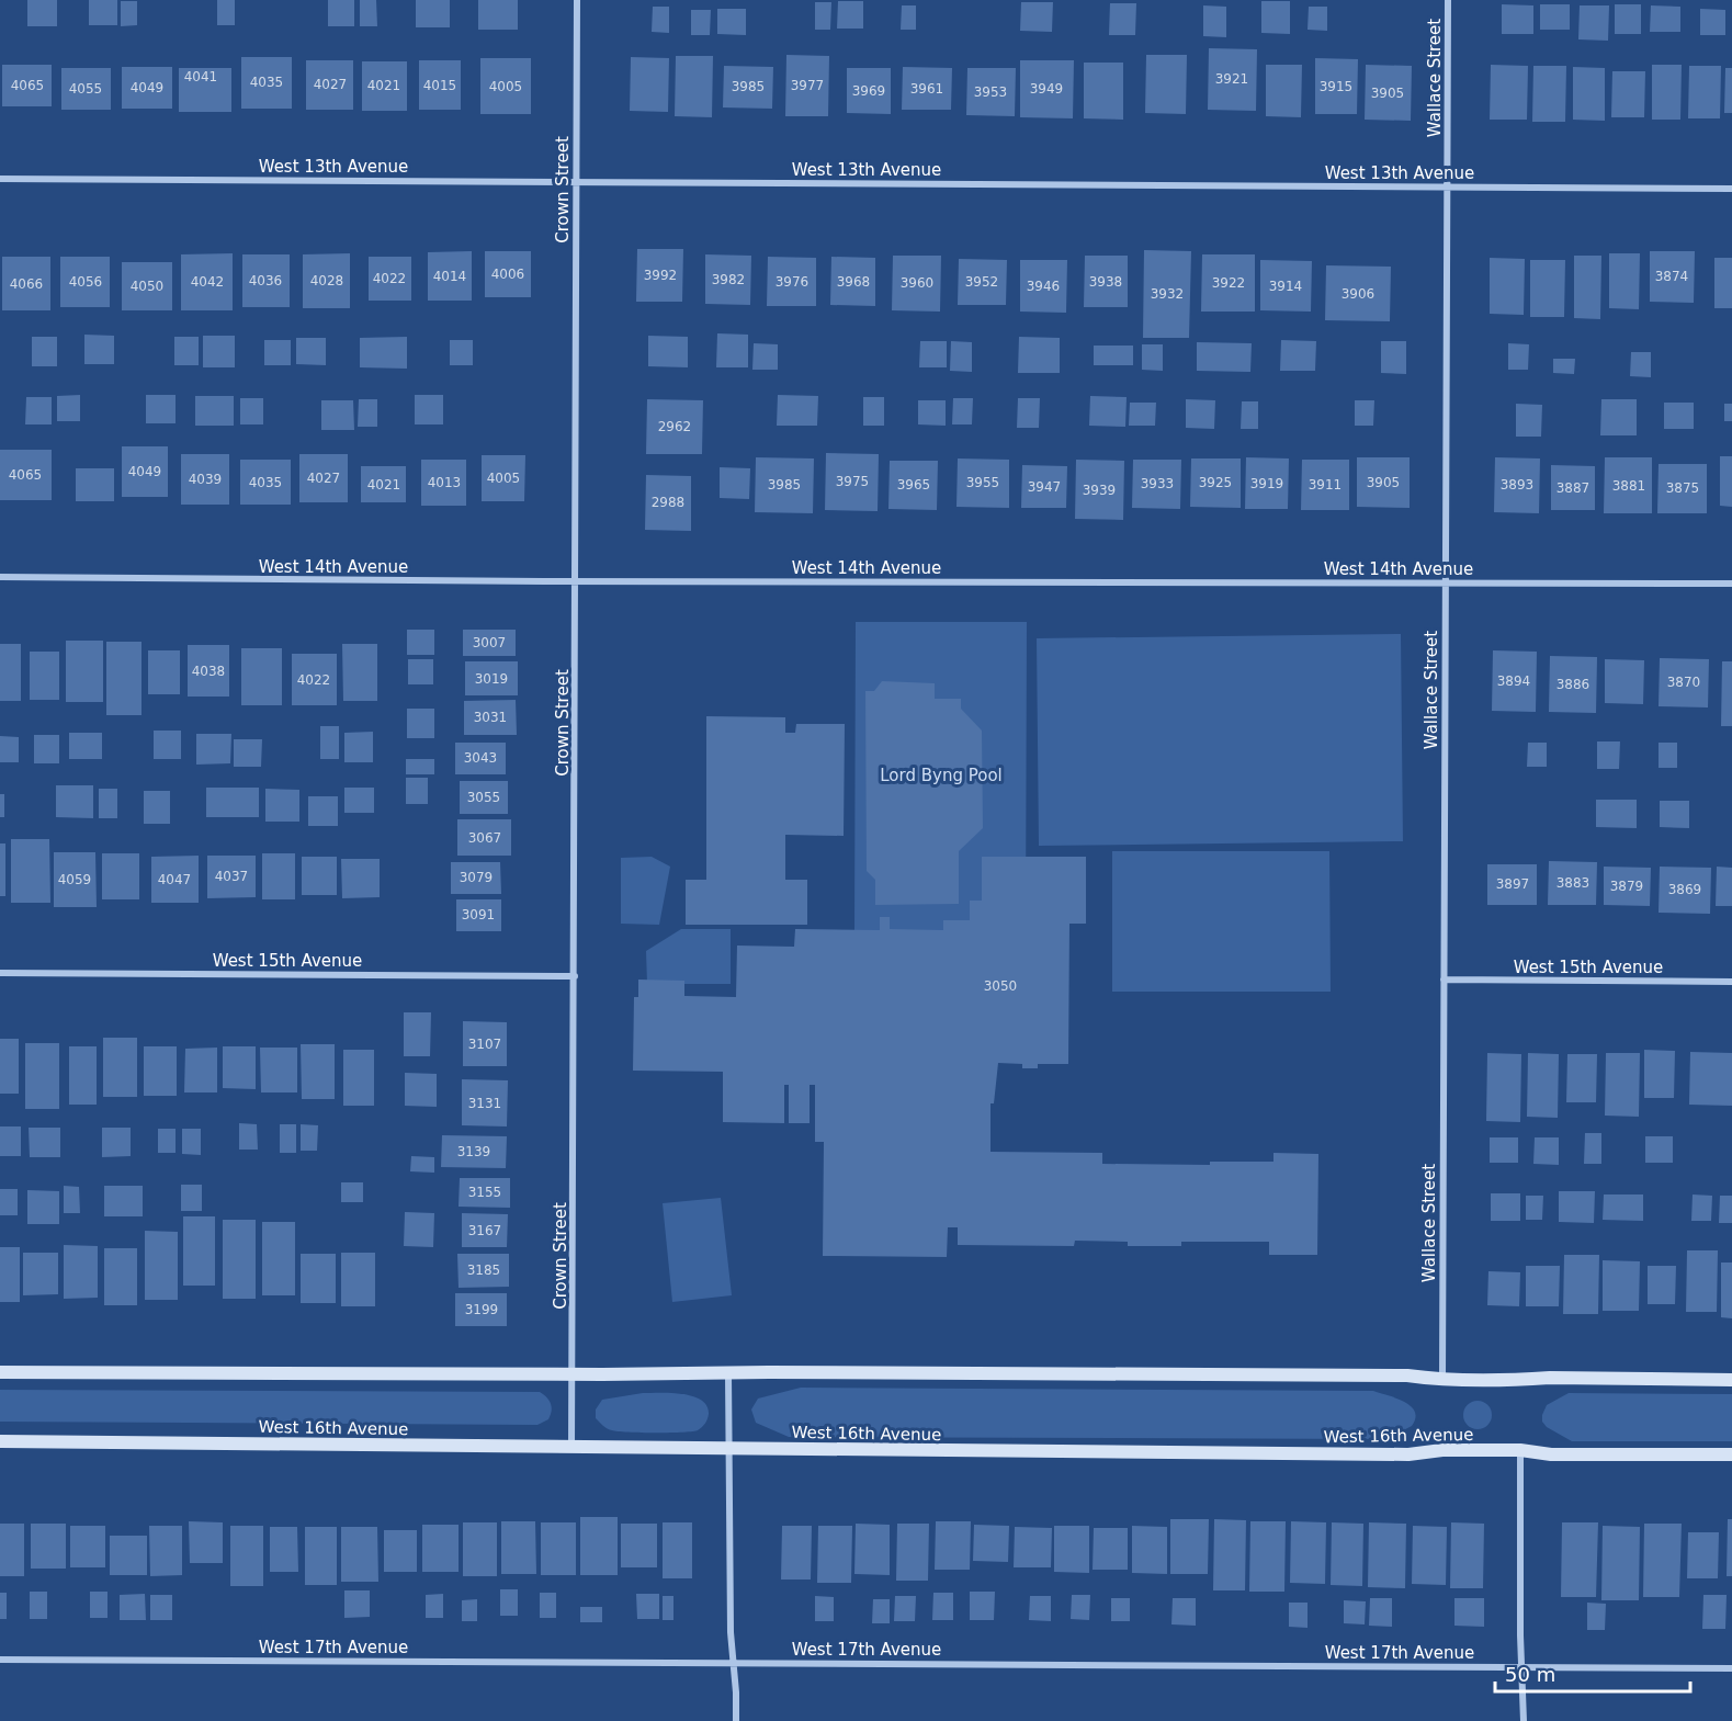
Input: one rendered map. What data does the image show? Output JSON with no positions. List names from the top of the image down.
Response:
{
  "streets": {
    "main road": ["West 16th Avenue"],
    "street": [
      "Wallace Street",
      "West 13th Avenue",
      "Crown Street",
      "West 14th Avenue",
      "West 15th Avenue",
      "West 17th Avenue"
    ]
  },
  "crossings": [
    ["Wallace Street", "West 13th Avenue"],
    ["Wallace Street", "West 14th Avenue"],
    ["Wallace Street", "West 15th Avenue"],
    ["West 13th Avenue", "Crown Street"],
    ["Crown Street", "West 14th Avenue"],
    ["Crown Street", "West 15th Avenue"],
    ["Crown Street", "West 16th Avenue"]
  ],
  "parks": ["Lord Byng Pool"],
  "house_numbers": [
    "4041",
    "3921",
    "4035",
    "4027",
    "4065",
    "4021",
    "4015",
    "3977",
    "4005",
    "3985",
    "3915",
    "4049",
    "4055",
    "3961",
    "3949",
    "3969",
    "3953",
    "3905",
    "4006",
    "3992",
    "4014",
    "3874",
    "4022",
    "3982",
    "4036",
    "4028",
    "4056",
    "4042",
    "3976",
    "3968",
    "3952",
    "3938",
    "3960",
    "3922",
    "4066",
    "4050",
    "3946",
    "3914",
    "3932",
    "3906",
    "2962",
    "4049",
    "4065",
    "4027",
    "4005",
    "4039",
    "3975",
    "4035",
    "4013",
    "3955",
    "3925",
    "3905",
    "3933",
    "3919",
    "4021",
    "3985",
    "3965",
    "3911",
    "3893",
    "3881",
    "3947",
    "3887",
    "3875",
    "3939",
    "2988",
    "3007",
    "4038",
    "3019",
    "4022",
    "3894",
    "3870",
    "3886",
    "3031",
    "3043",
    "3055",
    "3067",
    "4037",
    "3079",
    "4059",
    "4047",
    "3883",
    "3897",
    "3879",
    "3869",
    "3091",
    "3050",
    "3107",
    "3131",
    "3139",
    "3155",
    "3167",
    "3185",
    "3199"
  ],
  "scale_bar": "50 m"
}
